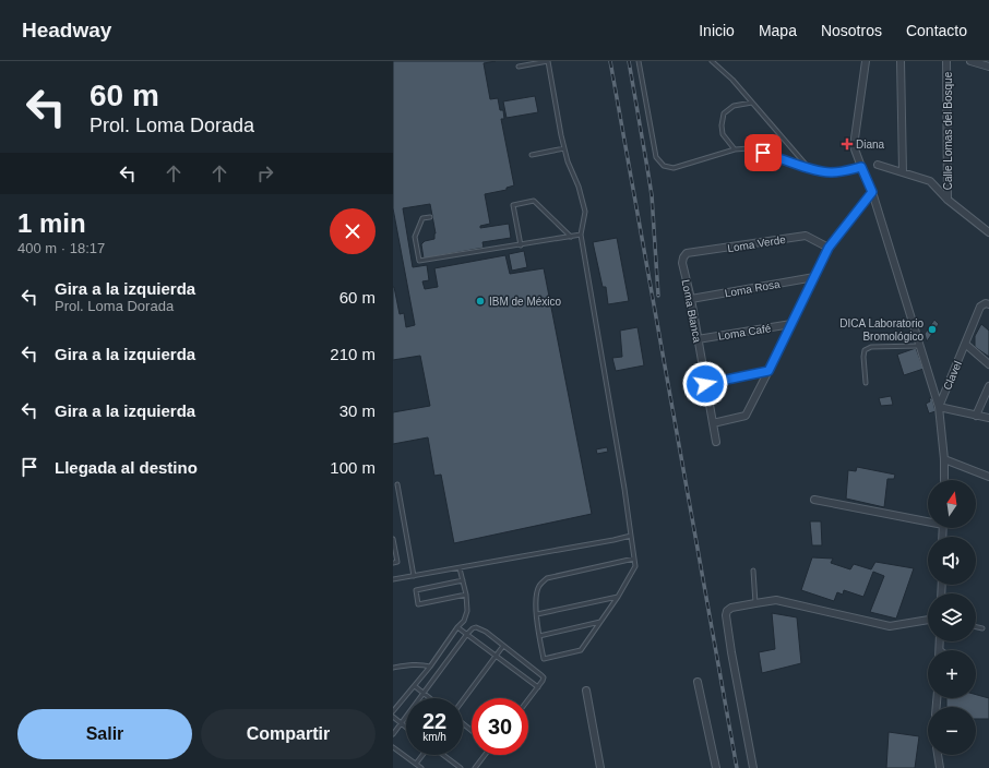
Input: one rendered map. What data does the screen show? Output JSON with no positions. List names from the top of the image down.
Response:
{
  "streets": {
    "street": [
      "Calle Lomas del Bosque",
      "Loma Verde",
      "Loma Rosa",
      "Loma Blanca",
      "Loma Café",
      "Clavel"
    ]
  },
  "crossings": [
    ["Loma Verde", "Loma Blanca"],
    ["Loma Rosa", "Loma Blanca"],
    ["Loma Blanca", "Loma Café"]
  ],
  "places": {
    "health": ["Diana"],
    "other": ["IBM de México", "DICA Laboratorio Bromológico"]
  },
  "north": "top",
  "page": {
    "header": "Headway",
    "nav": [
      "Inicio",
      "Mapa",
      "Nosotros",
      "Contacto"
    ],
    "turn": ["60 m", "Prol. Loma Dorada"],
    "heading": ["1 min", "400 m · 18:17"],
    "list": [
      {
        "name": "Gira a la izquierda",
        "note": "Prol. Loma Dorada",
        "value": "60 m"
      },
      {
        "name": "Gira a la izquierda",
        "value": "210 m"
      },
      {
        "name": "Gira a la izquierda",
        "value": "30 m"
      },
      {
        "name": "Llegada al destino",
        "value": "100 m"
      }
    ],
    "map_buttons": ["+", "−"],
    "speed": "22 km/h",
    "limit": "30",
    "buttons": ["Salir", "Compartir"]
  }
}
